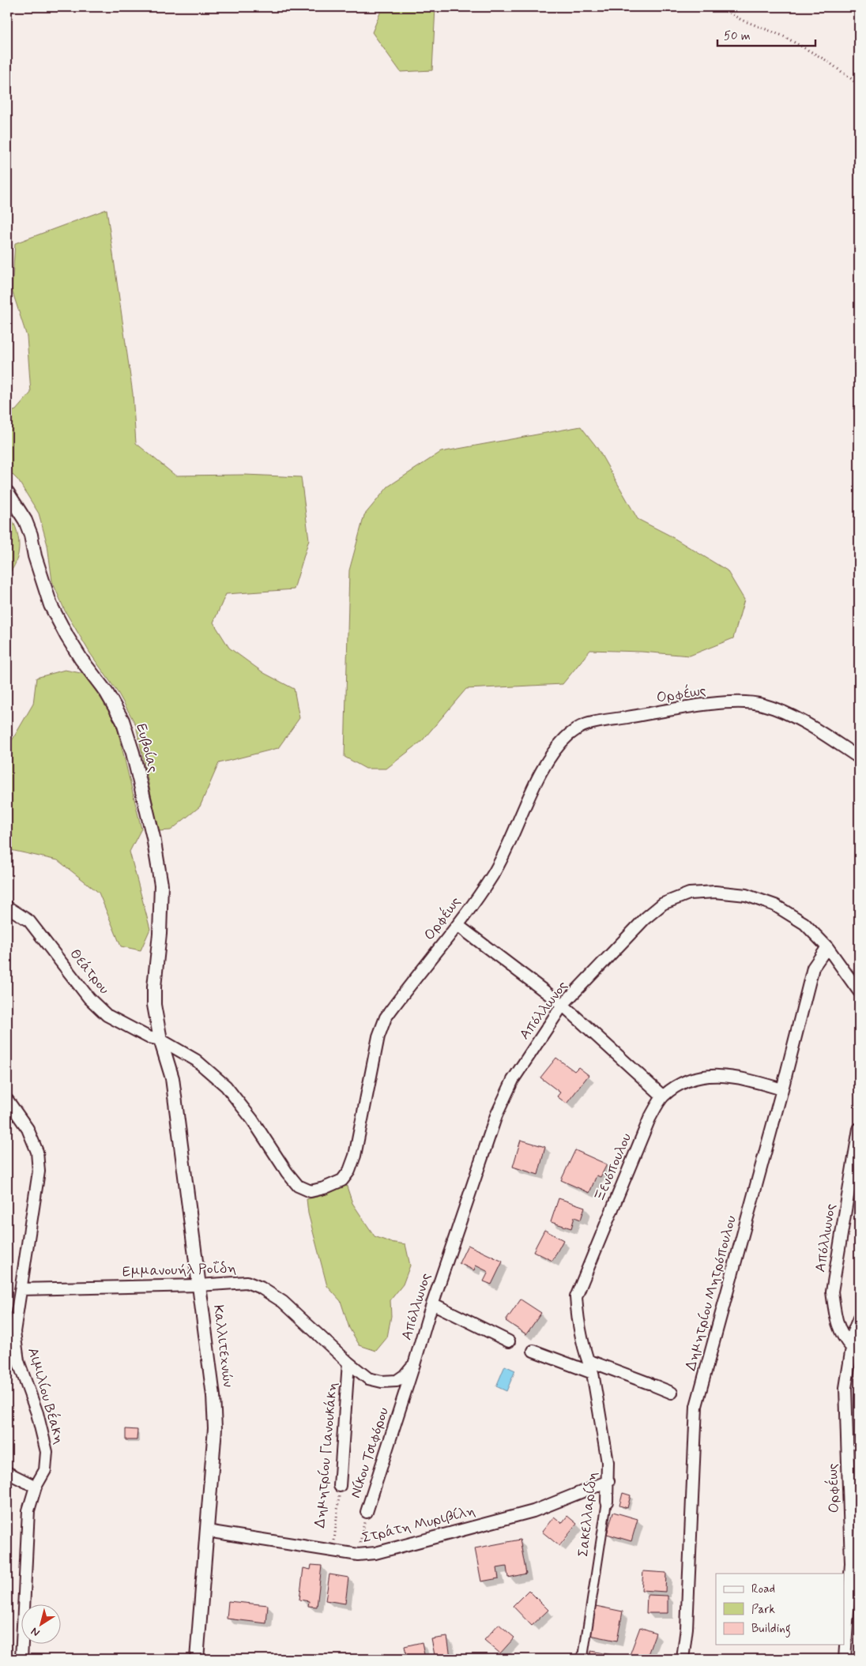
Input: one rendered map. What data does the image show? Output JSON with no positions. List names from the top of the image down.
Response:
{
  "streets": {
    "street": [
      "Ορφέως",
      "Ευβοίας",
      "Θεάτρου",
      "Απόλλωνος",
      "Ξενόπουλου",
      "Εμμανουήλ Ροΐδη",
      "Δημητρίου Μητρόπουλου",
      "Καλλιτεχνών",
      "Αιμιλίου Βέακη",
      "Νίκου Τσιφόρου",
      "Δημητρίου Γιανουκάκη",
      "Σακελλαρίδη",
      "Στράτη Μυριβίλη"
    ]
  },
  "crossings": [
    ["Ορφέως", "Ευβοίας"],
    ["Ορφέως", "Θεάτρου"],
    ["Ορφέως", "Απόλλωνος"],
    ["Ορφέως", "Καλλιτεχνών"],
    ["Ευβοίας", "Θεάτρου"],
    ["Ευβοίας", "Καλλιτεχνών"],
    ["Θεάτρου", "Καλλιτεχνών"],
    ["Απόλλωνος", "Εμμανουήλ Ροΐδη"],
    ["Απόλλωνος", "Δημητρίου Μητρόπουλου"],
    ["Απόλλωνος", "Νίκου Τσιφόρου"],
    ["Ξενόπουλου", "Δημητρίου Μητρόπουλου"],
    ["Ξενόπουλου", "Σακελλαρίδη"],
    ["Εμμανουήλ Ροΐδη", "Καλλιτεχνών"],
    ["Εμμανουήλ Ροΐδη", "Αιμιλίου Βέακη"],
    ["Εμμανουήλ Ροΐδη", "Νίκου Τσιφόρου"],
    ["Εμμανουήλ Ροΐδη", "Δημητρίου Γιανουκάκη"],
    ["Καλλιτεχνών", "Στράτη Μυριβίλη"],
    ["Νίκου Τσιφόρου", "Στράτη Μυριβίλη"],
    ["Δημητρίου Γιανουκάκη", "Στράτη Μυριβίλη"],
    ["Σακελλαρίδη", "Στράτη Μυριβίλη"]
  ],
  "legend": ["Road", "Park", "Building"],
  "scale_bar": "50 m",
  "north": "bottom left"
}
